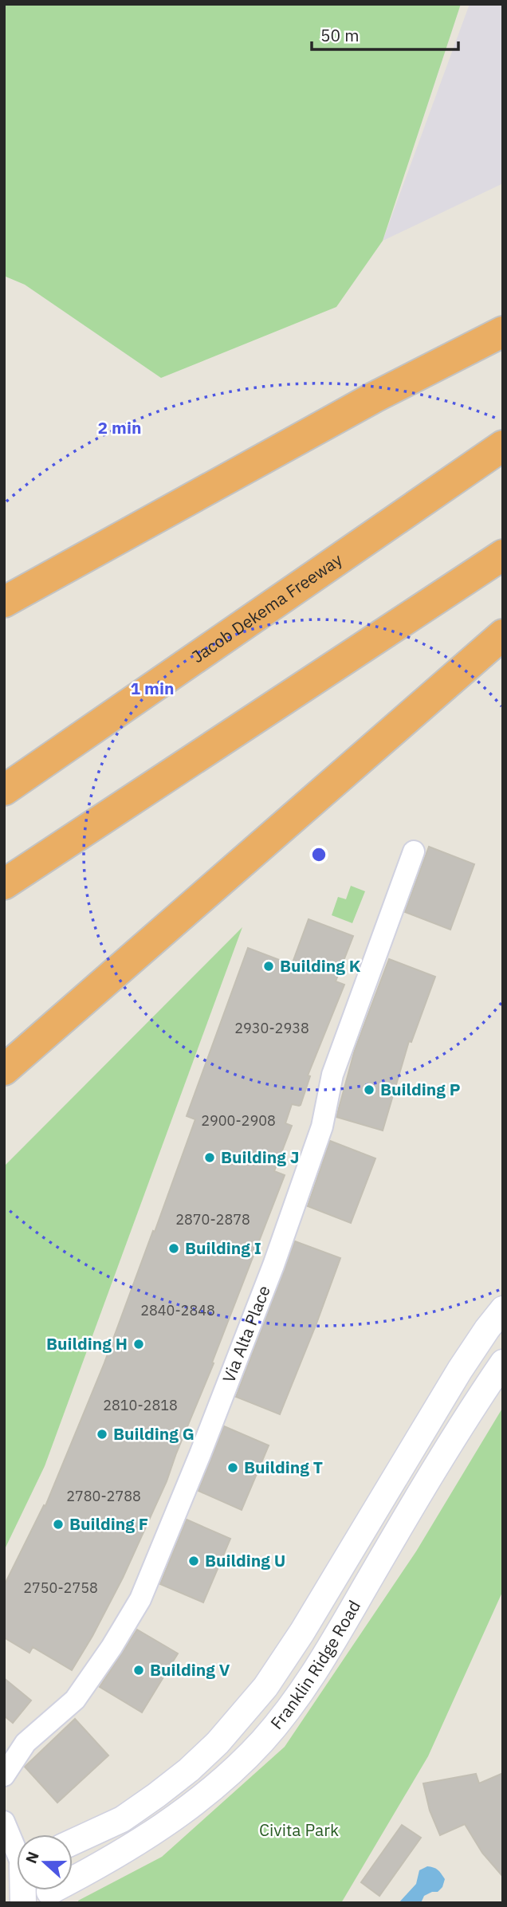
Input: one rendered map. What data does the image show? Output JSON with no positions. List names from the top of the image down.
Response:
{
  "streets": {
    "highway": ["Jacob Dekema Freeway"],
    "street": ["Via Alta Place", "Franklin Ridge Road"]
  },
  "parks": ["Civita Park"],
  "places": [
    "Building K",
    "Building P",
    "Building J",
    "Building I",
    "Building H",
    "Building G",
    "Building T",
    "Building F",
    "Building U",
    "Building V"
  ],
  "house_numbers": [
    "2930-2938",
    "2900-2908",
    "2870-2878",
    "2840-2848",
    "2810-2818",
    "2780-2788",
    "2750-2758"
  ],
  "scale_bar": "50 m",
  "north": "left",
  "rings": ["2 min", "1 min"]
}
